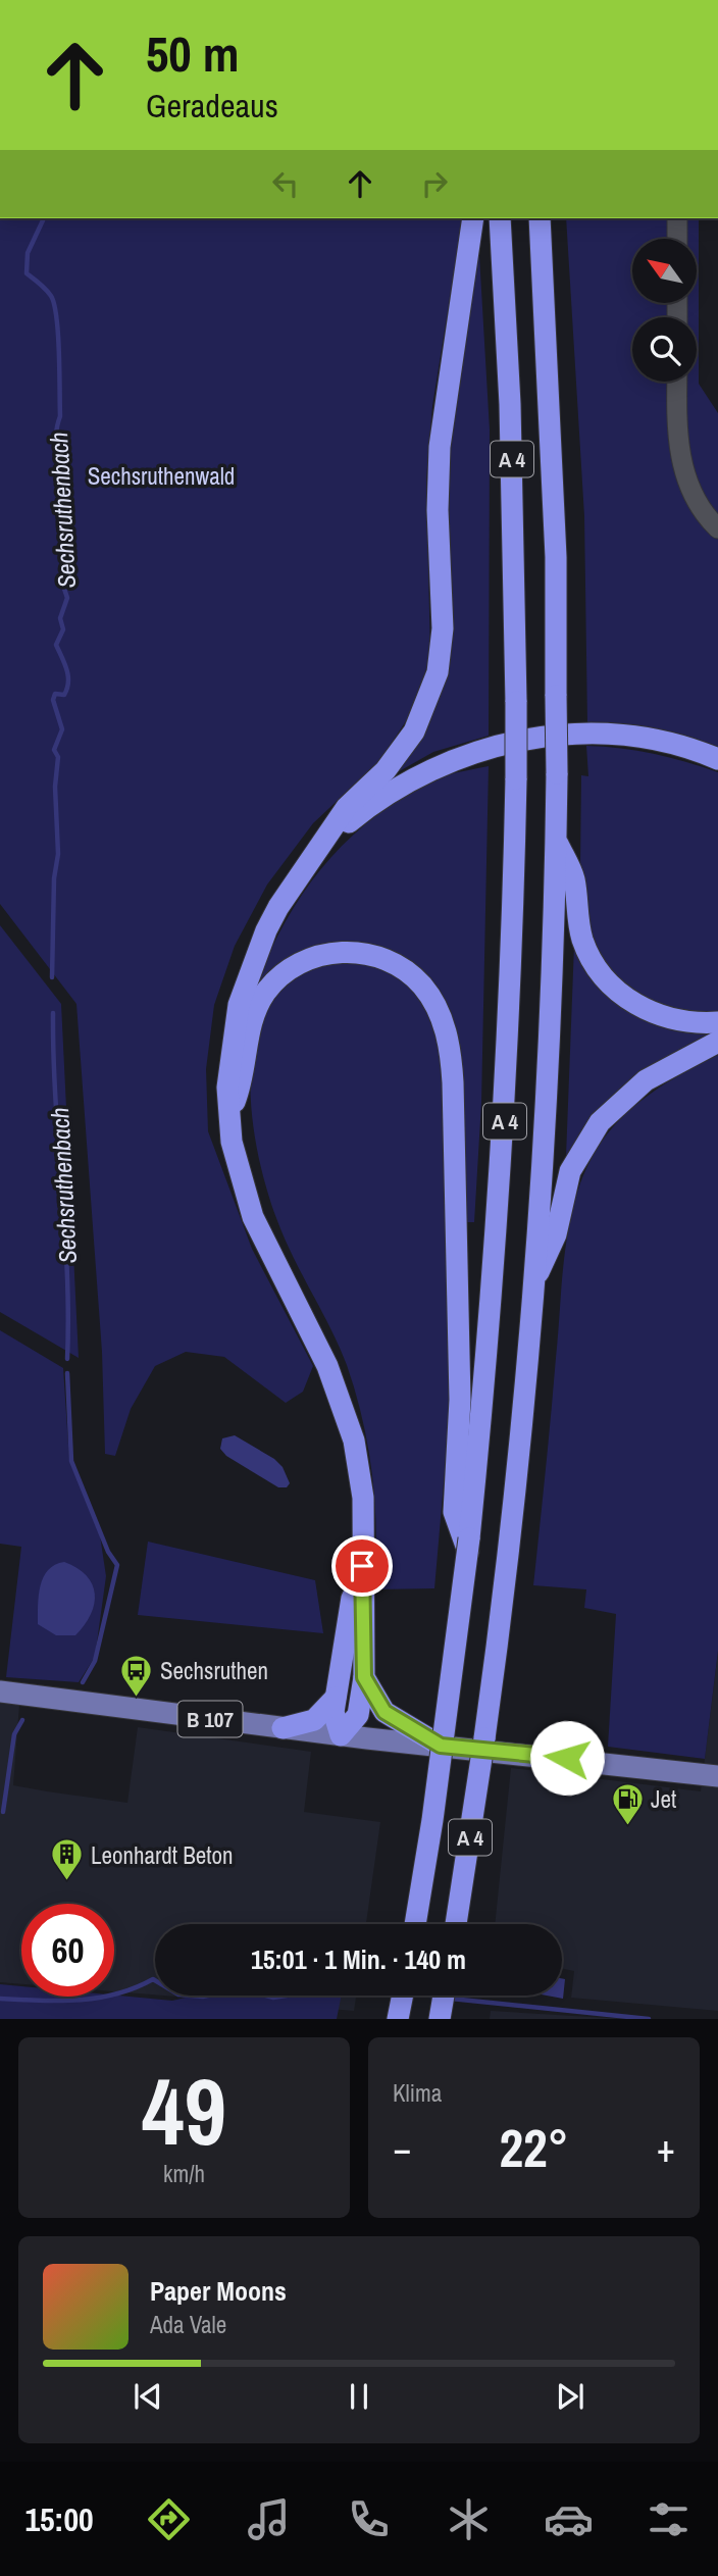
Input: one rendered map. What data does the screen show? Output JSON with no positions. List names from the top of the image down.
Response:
{
  "streets": {
    "highway": ["A 4"],
    "main road": ["B 107"]
  },
  "water": ["Sechsruthenbach"],
  "parks": ["Sechsruthenwald"],
  "places": {
    "bus stop": ["Sechsruthen"],
    "fuel station": ["Jet"],
    "building": ["Leonhardt Beton"]
  },
  "north": "top left",
  "page": {
    "turn": ["50 m", "Geradeaus"],
    "limit": "60",
    "trip": "15:01 · 1 Min. · 140 m",
    "tile": [
      ["49", "km/h"],
      "Klima"
    ],
    "heat": ["−", "22°", "+"],
    "song": ["Paper Moons", "Ada Vale"],
    "tabs": "15:00"
  }
}
